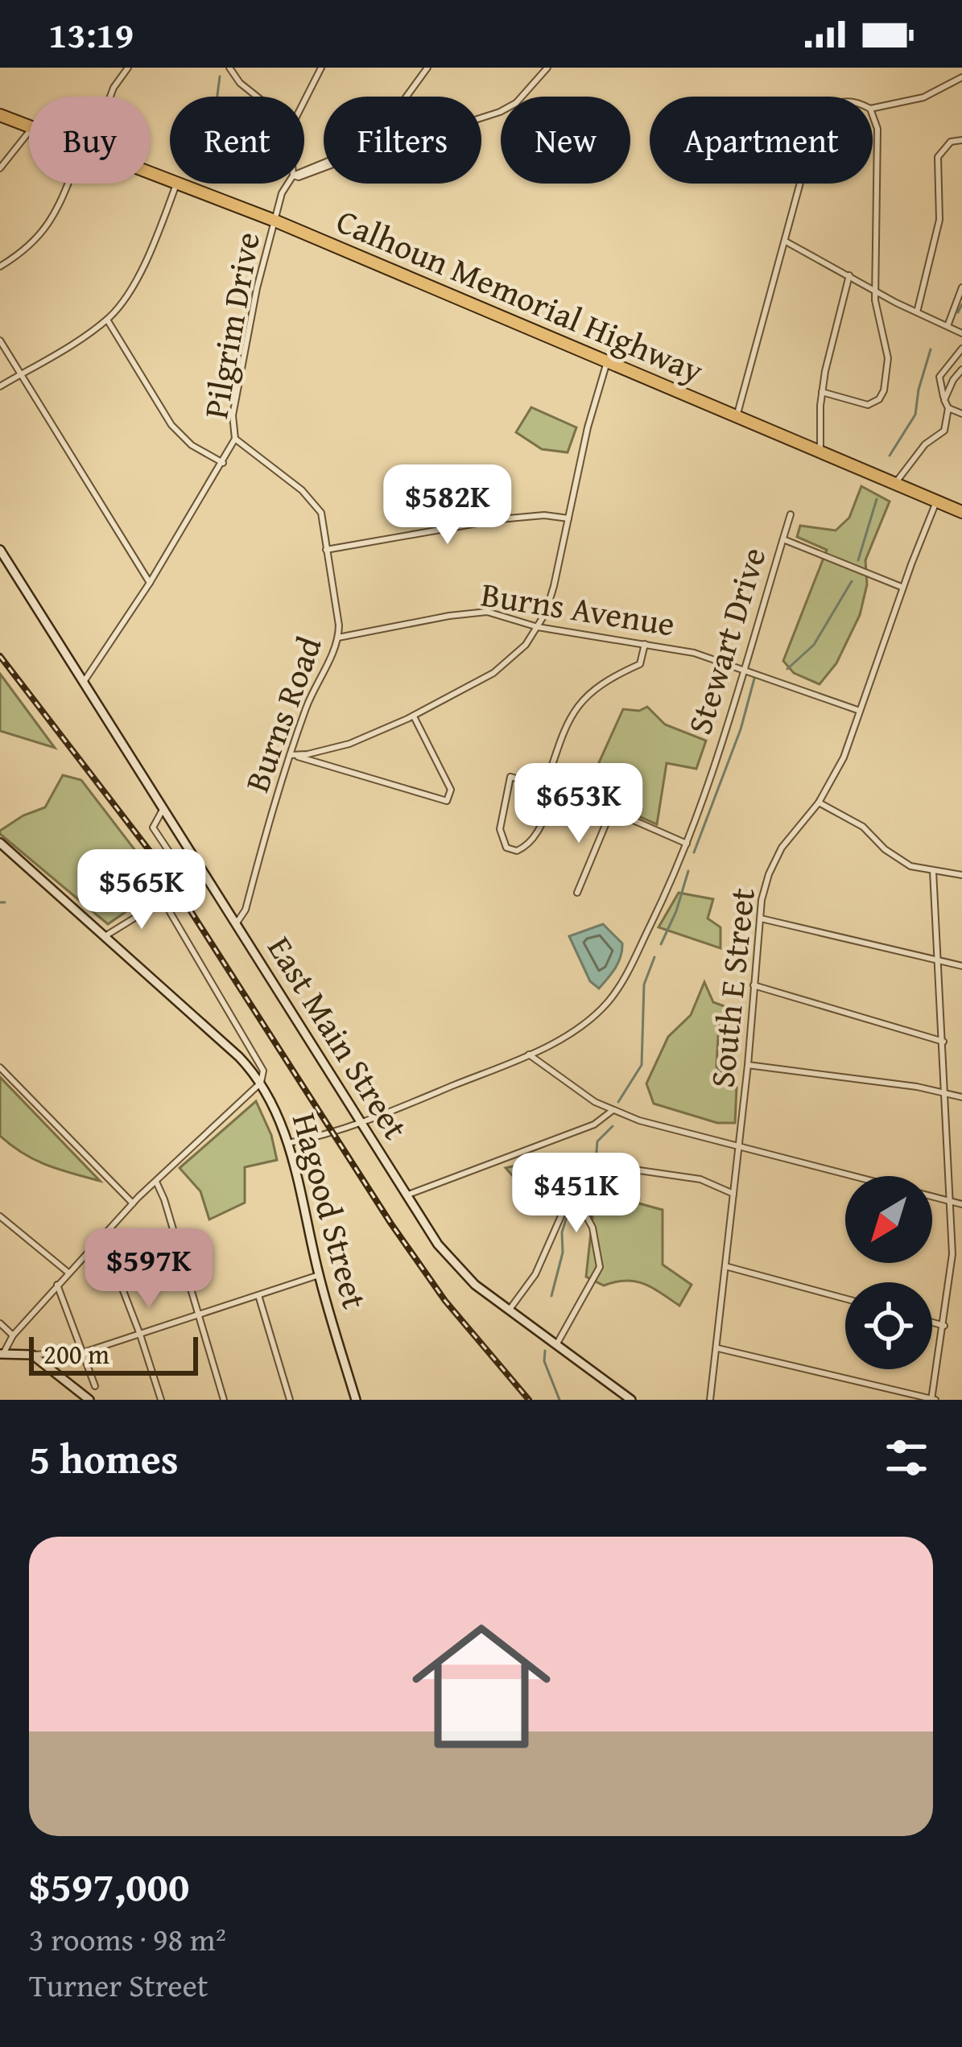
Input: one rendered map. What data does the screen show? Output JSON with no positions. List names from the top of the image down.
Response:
{
  "streets": {
    "highway": ["Calhoun Memorial Highway"],
    "main road": ["East Main Street", "Hagood Street"],
    "street": [
      "Pilgrim Drive",
      "Burns Avenue",
      "Stewart Drive",
      "Burns Road",
      "South E Street"
    ]
  },
  "crossings": [
    ["Calhoun Memorial Highway", "Pilgrim Drive"],
    ["Calhoun Memorial Highway", "South E Street"],
    ["Pilgrim Drive", "Burns Road"],
    ["Burns Avenue", "Stewart Drive"],
    ["Burns Avenue", "Burns Road"],
    ["Burns Avenue", "South E Street"],
    ["Stewart Drive", "East Main Street"],
    ["Stewart Drive", "Hagood Street"],
    ["Burns Road", "East Main Street"]
  ],
  "scale_bar": "200 m",
  "north": "bottom left",
  "page": {
    "status": "13:19",
    "chip": [
      "Buy",
      "Rent",
      "Filters",
      "New",
      "Apartment"
    ],
    "price": [
      "$582K",
      "$653K",
      "$565K",
      "$451K",
      "$597K"
    ],
    "scale": "200 m",
    "heading": "5 homes",
    "list": [
      {
        "name": "$597,000",
        "note": "3 rooms · 98 m² · Turner Street"
      }
    ]
  }
}
